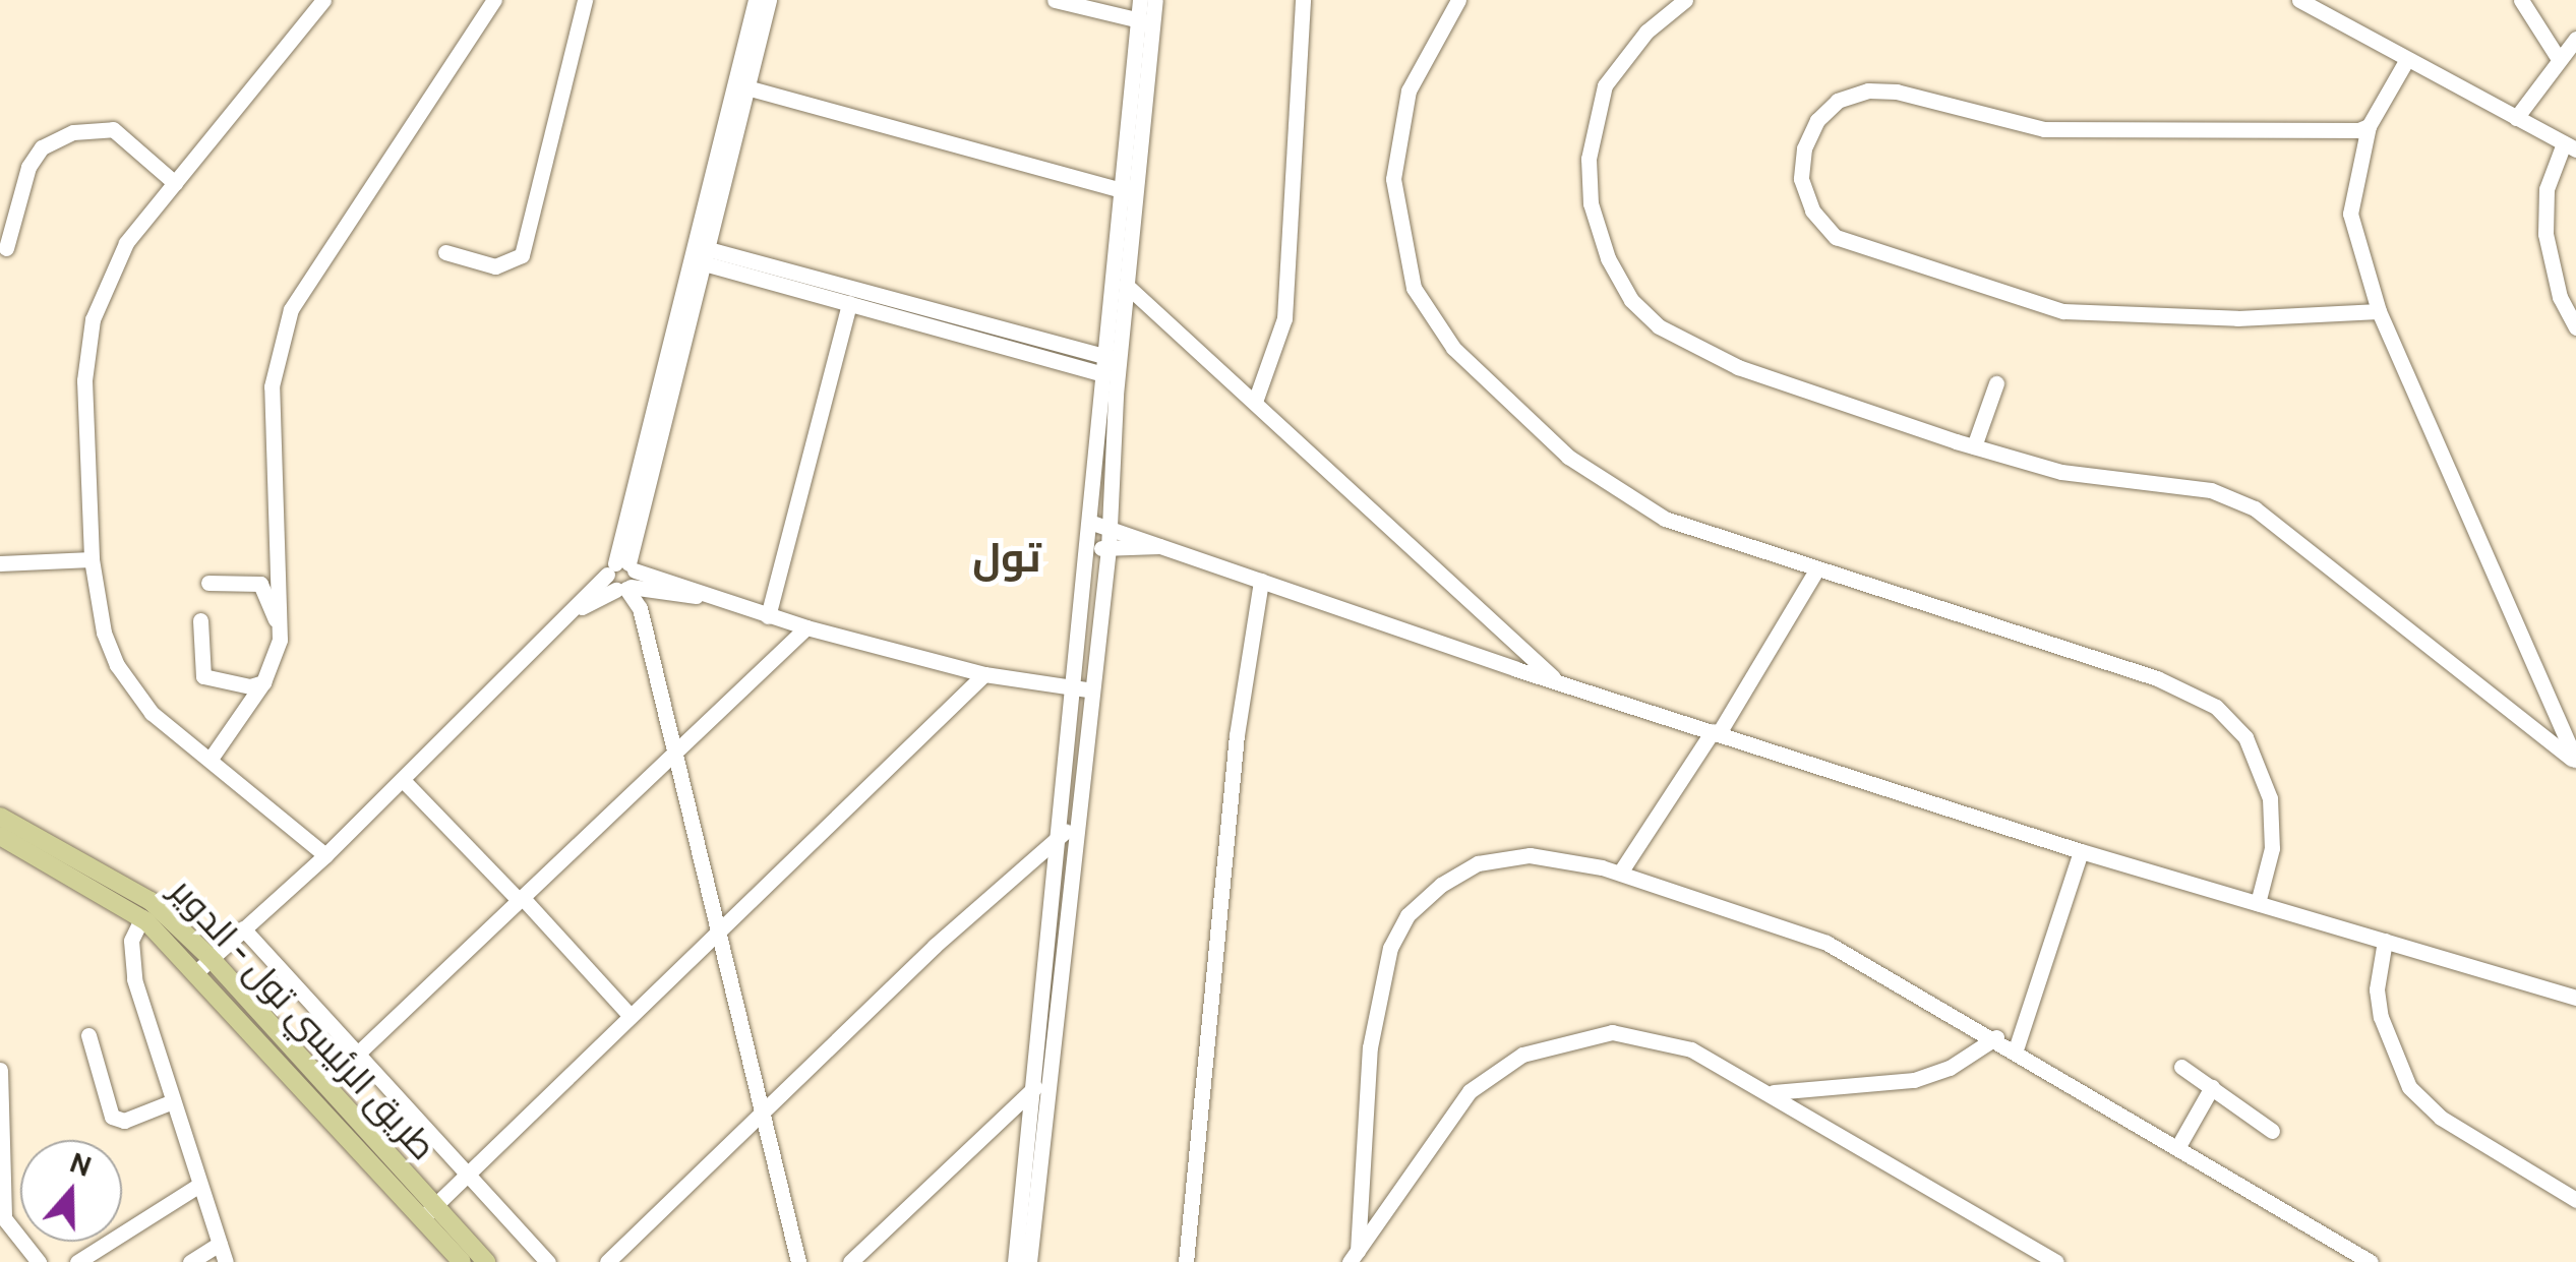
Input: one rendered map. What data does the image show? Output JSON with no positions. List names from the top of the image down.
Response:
{
  "streets": {
    "main road": ["طريق الرئيسي تول - الدوير"]
  },
  "districts": ["تول"],
  "north": "top"
}
